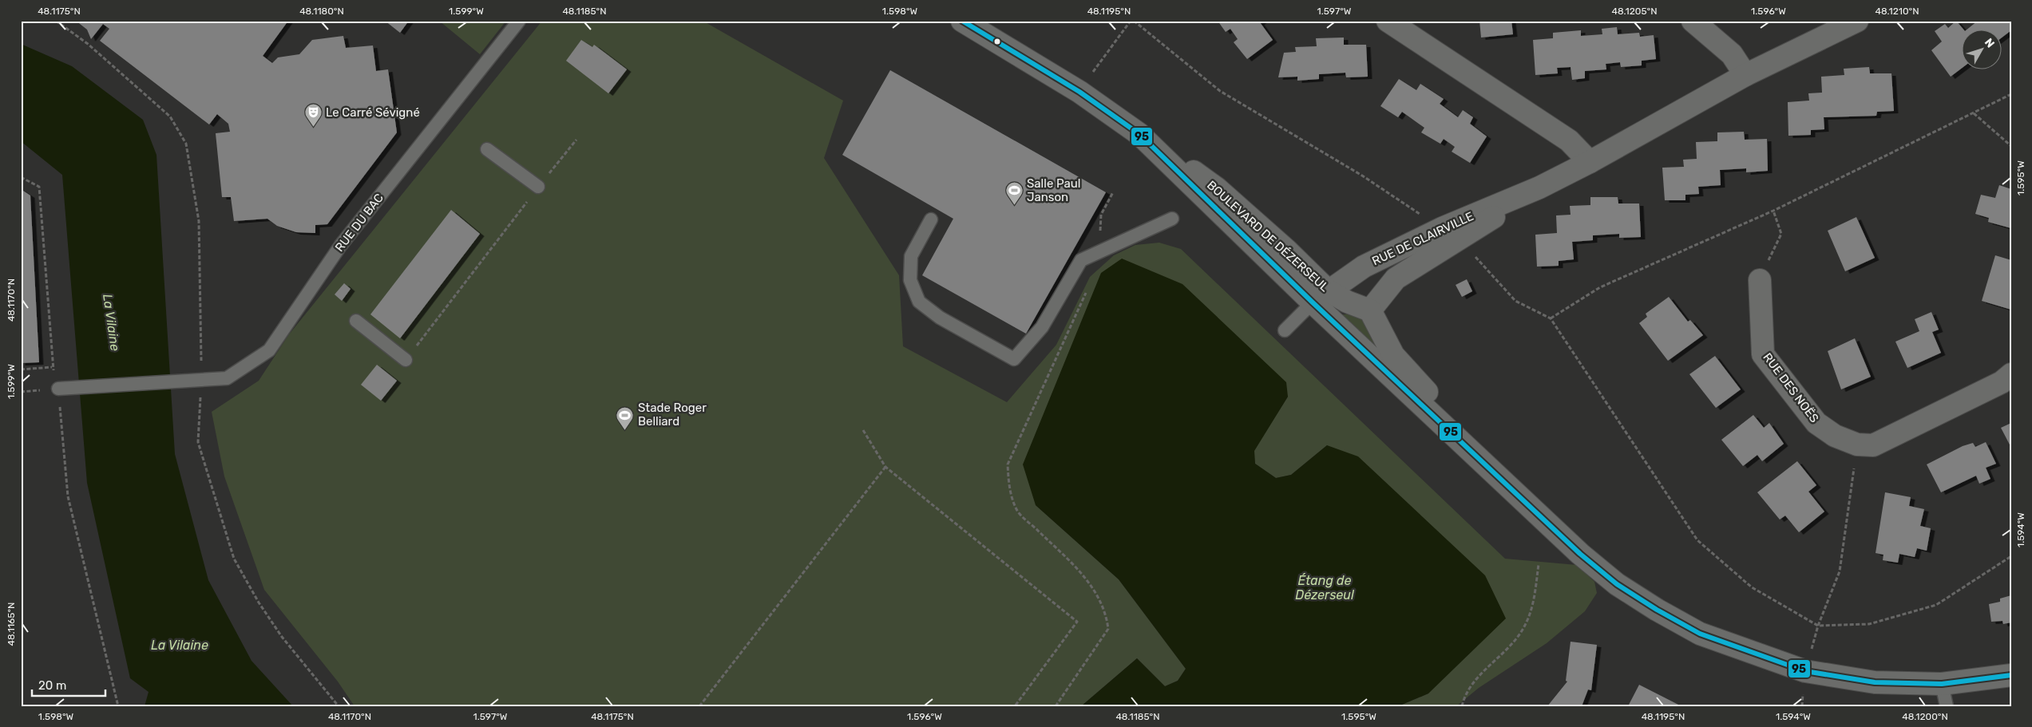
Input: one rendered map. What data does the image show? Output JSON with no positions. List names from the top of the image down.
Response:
{
  "streets": {
    "street": ["BOULEVARD DE DÉZERSEUL", "RUE DE CLAIRVILLE", "RUE DES NOËS"],
    "lane": ["RUE DU BAC"]
  },
  "crossings": [
    ["BOULEVARD DE DÉZERSEUL", "RUE DE CLAIRVILLE"]
  ],
  "water": ["La Vilaine", "Étang de Dézerseul"],
  "places": {
    "theatre": ["Le Carré Sévigné"],
    "sports": ["Salle Paul Janson", "Stade Roger Belliard"]
  },
  "lines": ["transit line 95"],
  "scale_bar": "20 m",
  "north": "top right",
  "coordinates": [
    "48.1175°N",
    "48.1180°N",
    "1.599°W",
    "48.1185°N",
    "1.598°W",
    "48.1195°N",
    "1.597°W",
    "48.1205°N",
    "1.596°W",
    "48.1210°N",
    "1.595°W",
    "48.1170°N",
    "1.594°W",
    "48.1165°N",
    "48.1200°N"
  ]
}
